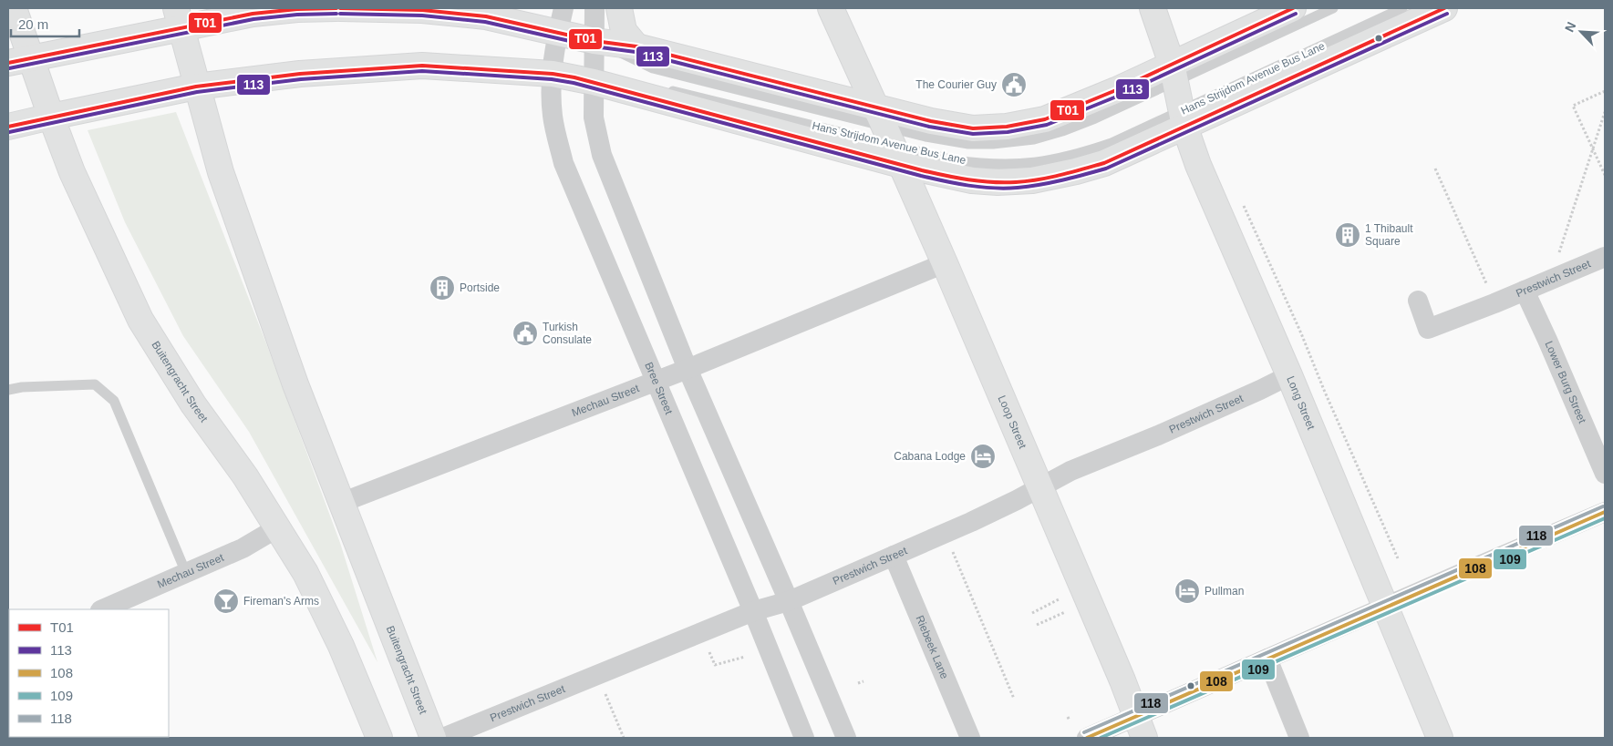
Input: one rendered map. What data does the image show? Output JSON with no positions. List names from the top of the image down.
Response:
{
  "streets": {
    "main road": ["Buitengracht Street", "Long Street", "Loop Street"],
    "street": [
      "Prestwich Street",
      "Lower Burg Street",
      "Bree Street",
      "Mechau Street",
      "Riebeek Lane"
    ],
    "lane": ["Hans Strijdom Avenue Bus Lane"]
  },
  "crossings": [
    ["Hans Strijdom Avenue Bus Lane", "Long Street"],
    ["Hans Strijdom Avenue Bus Lane", "Loop Street"],
    ["Prestwich Street", "Lower Burg Street"],
    ["Prestwich Street", "Bree Street"],
    ["Prestwich Street", "Long Street"],
    ["Prestwich Street", "Loop Street"],
    ["Prestwich Street", "Riebeek Lane"],
    ["Buitengracht Street", "Mechau Street"],
    ["Bree Street", "Mechau Street"],
    ["Mechau Street", "Loop Street"]
  ],
  "places": {
    "public building": ["The Courier Guy", "Turkish Consulate"],
    "building": ["1 Thibault Square", "Portside"],
    "hotel": ["Cabana Lodge", "Pullman"],
    "bar": ["Fireman's Arms"]
  },
  "lines": [
    "transit line T01",
    "transit line 113",
    "transit line 118",
    "transit line 108",
    "transit line 109"
  ],
  "legend": [
    "T01",
    "113",
    "108",
    "109",
    "118"
  ],
  "scale_bar": "20 m",
  "north": "top left"
}
